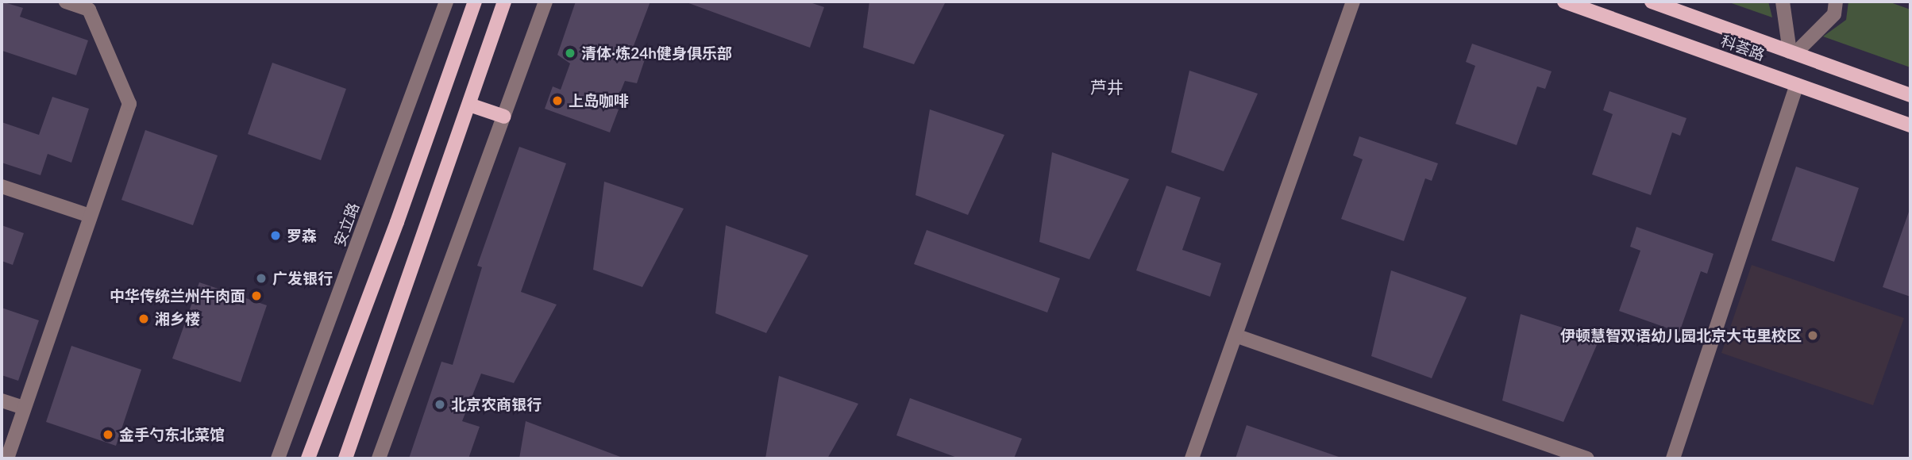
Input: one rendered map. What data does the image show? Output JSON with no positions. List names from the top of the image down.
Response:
{
  "streets": {
    "main road": ["科荟路"],
    "street": ["安立路"]
  },
  "districts": ["芦井"],
  "places": [
    "清体·炼24h健身俱乐部",
    "上岛咖啡",
    "罗森",
    "广发银行",
    "中华传统兰州牛肉面",
    "湘乡楼",
    "伊顿慧智双语幼儿园北京大屯里校区",
    "北京农商银行",
    "金手勺东北菜馆"
  ]
}
